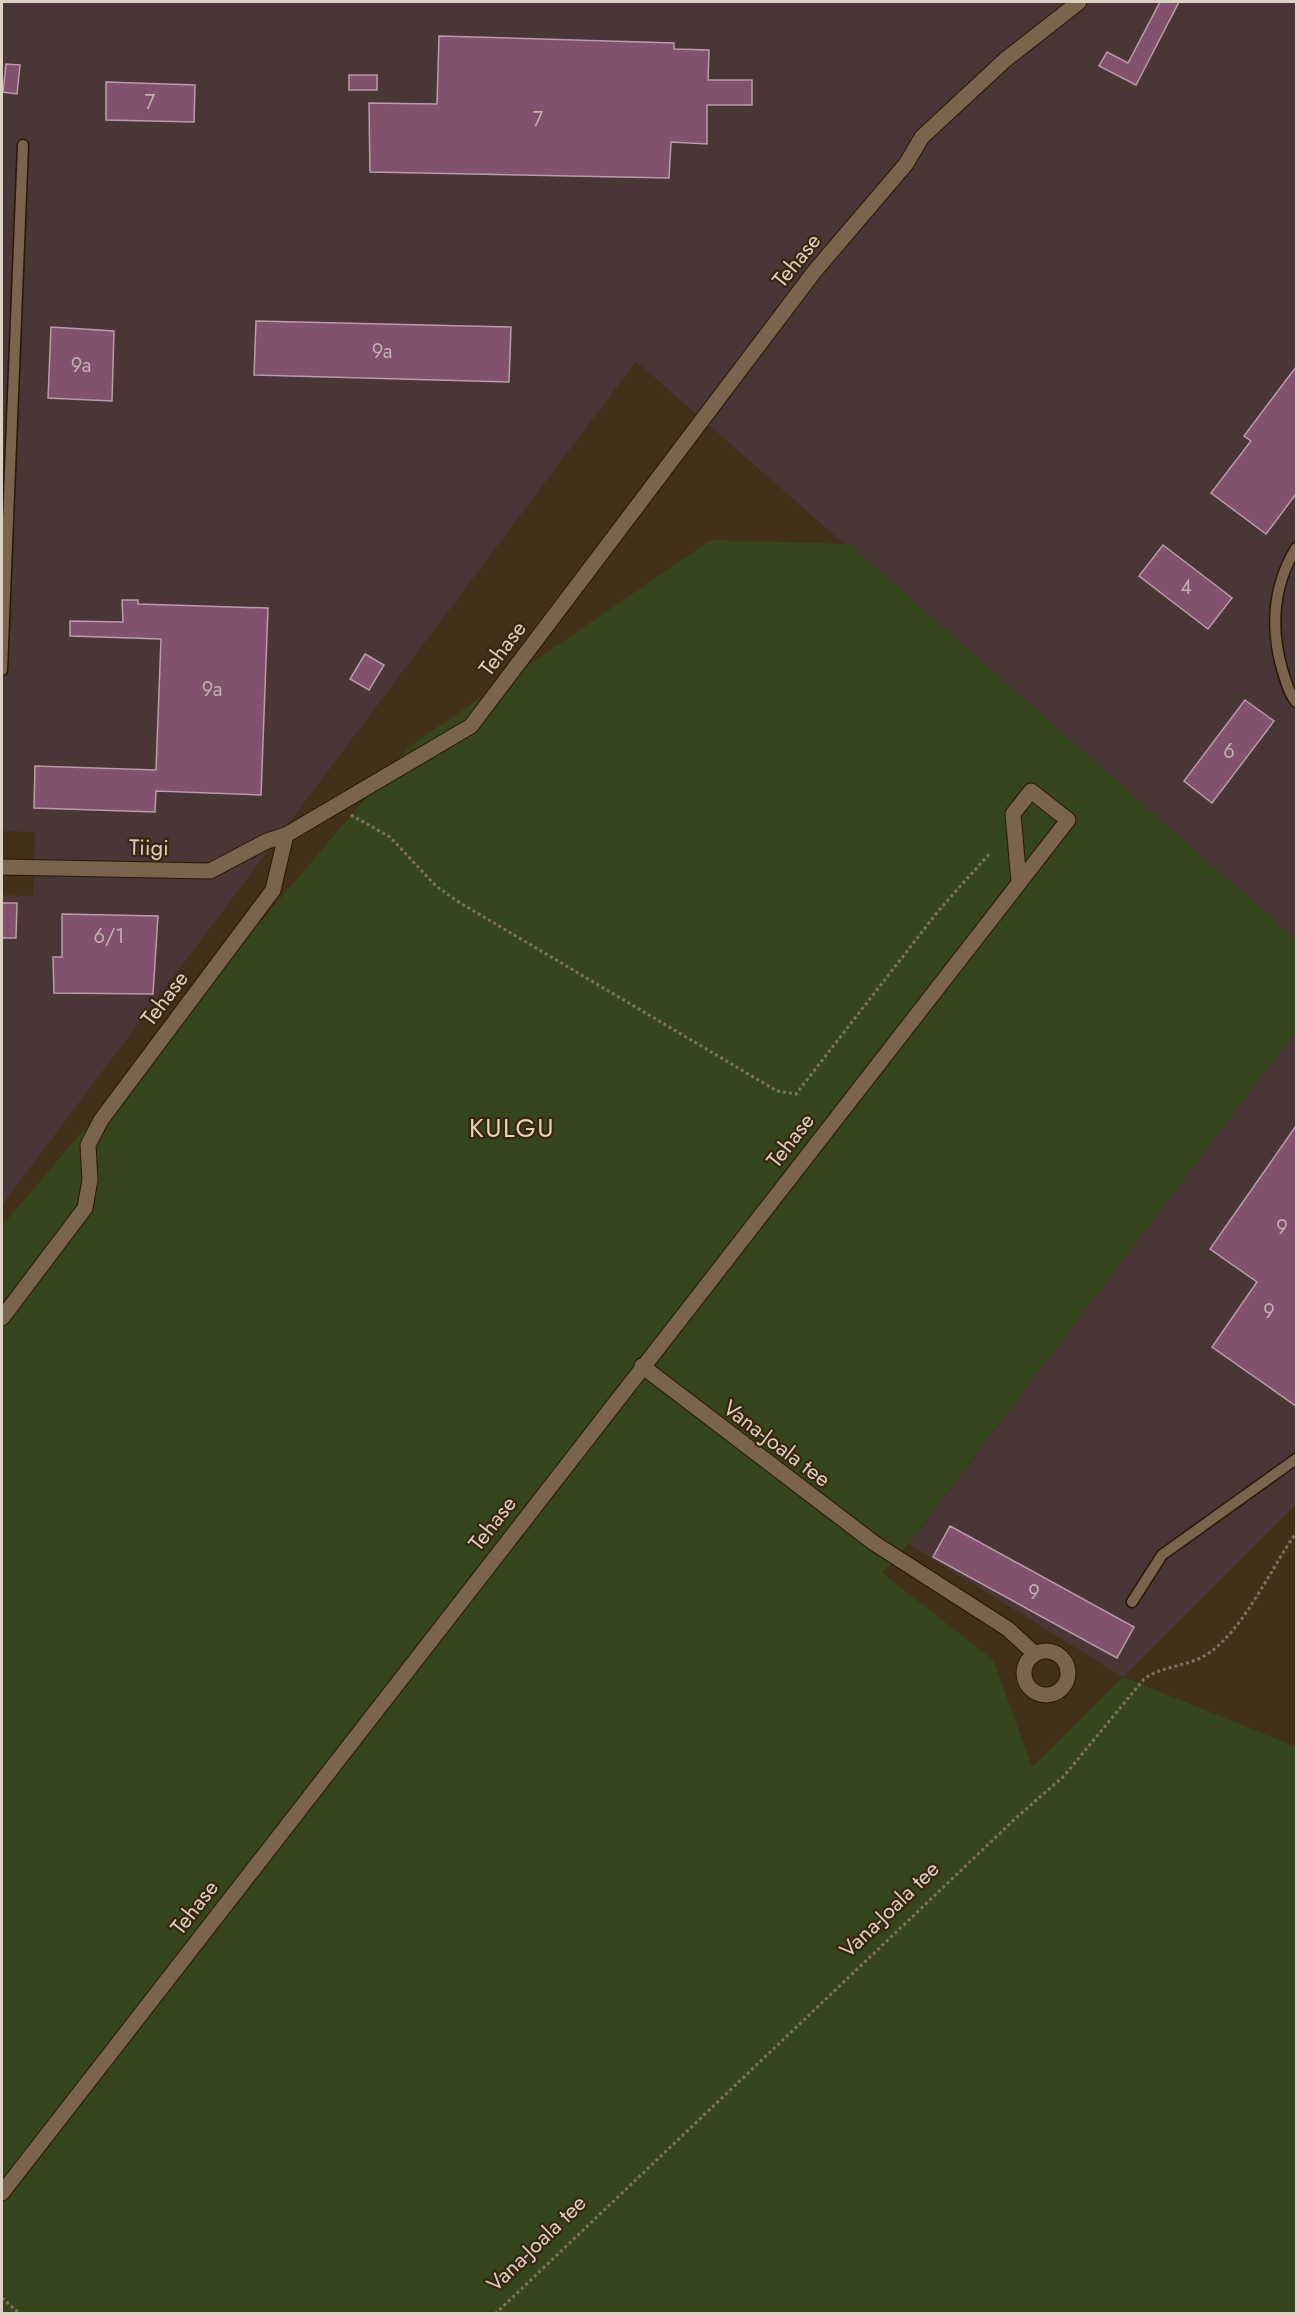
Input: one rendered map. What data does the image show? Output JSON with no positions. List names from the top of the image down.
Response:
{
  "streets": {
    "street": ["Tehase", "Tiigi", "Vana-Joala tee"]
  },
  "crossings": [
    ["Tehase", "Tiigi"],
    ["Tehase", "Vana-Joala tee"]
  ],
  "districts": ["KULGU"],
  "house_numbers": [
    "7",
    "7",
    "9a",
    "9a",
    "4",
    "9a",
    "6",
    "6/1",
    "9",
    "9",
    "9"
  ]
}
